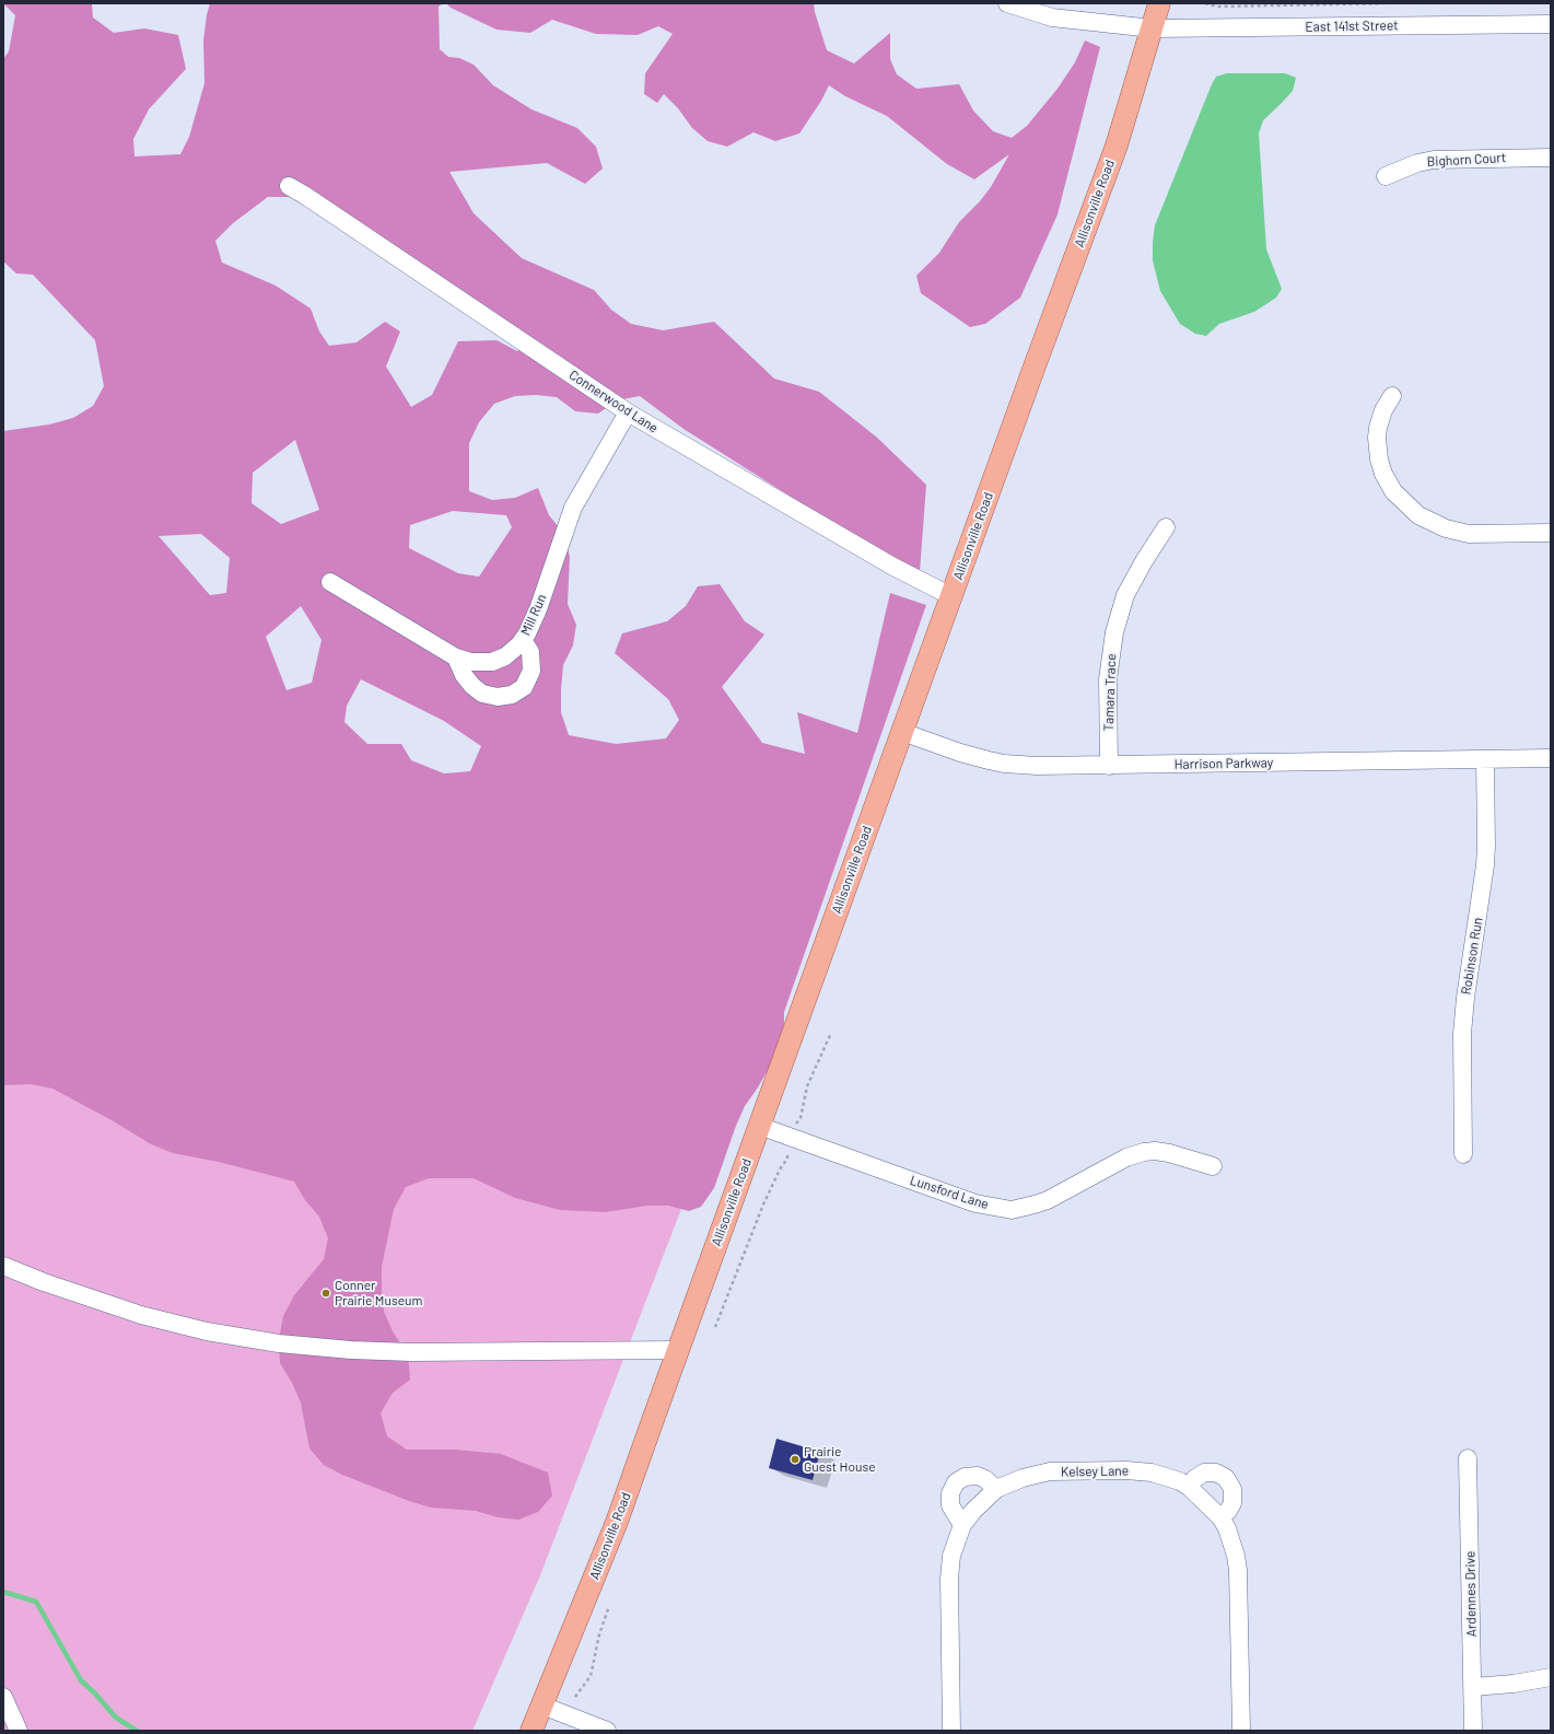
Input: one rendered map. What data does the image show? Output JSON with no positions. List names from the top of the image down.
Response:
{
  "streets": {
    "main road": ["Allisonville Road"],
    "street": [
      "East 141st Street",
      "Bighorn Court",
      "Connerwood Lane",
      "Mill Run",
      "Tamara Trace",
      "Harrison Parkway",
      "Robinson Run",
      "Lunsford Lane",
      "Kelsey Lane",
      "Ardennes Drive"
    ]
  },
  "crossings": [
    ["East 141st Street", "Allisonville Road"],
    ["Allisonville Road", "Connerwood Lane"],
    ["Allisonville Road", "Harrison Parkway"],
    ["Allisonville Road", "Lunsford Lane"],
    ["Connerwood Lane", "Mill Run"],
    ["Tamara Trace", "Harrison Parkway"],
    ["Harrison Parkway", "Robinson Run"]
  ],
  "places": ["Conner Prairie Museum", "Prairie Guest House"]
}
